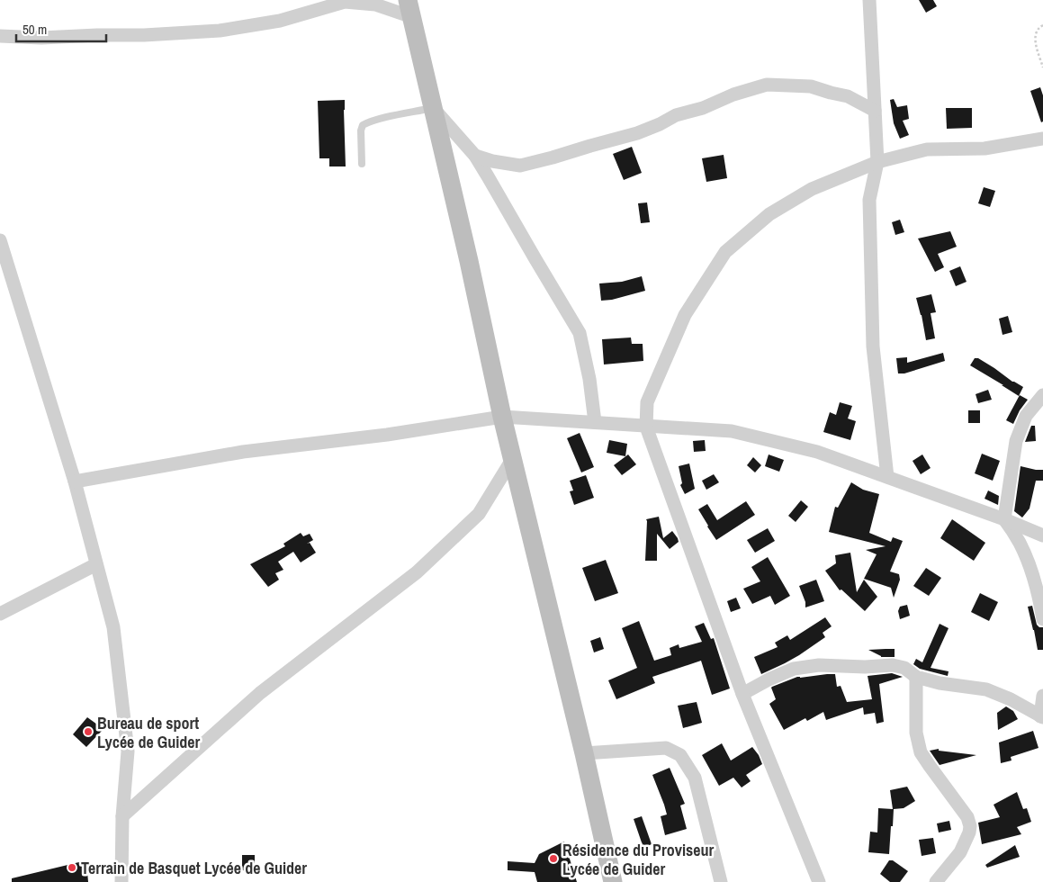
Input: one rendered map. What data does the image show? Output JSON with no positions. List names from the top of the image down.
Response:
{
  "places": ["Bureau de sport Lycée de Guider", "Résidence du Proviseur Lycée de Guider", "Terrain de Basquet Lycée de Guider"],
  "scale_bar": "50 m"
}
